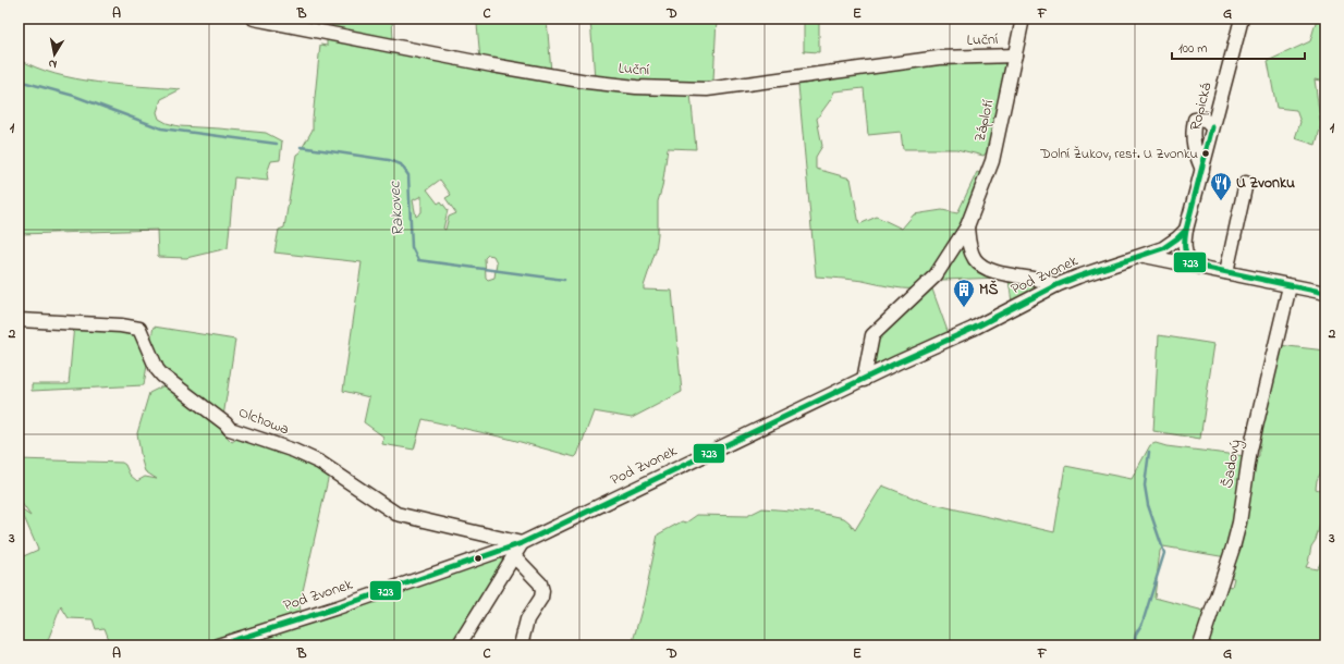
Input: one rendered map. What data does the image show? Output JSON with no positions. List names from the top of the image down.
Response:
{
  "streets": {
    "street": [
      "Luční",
      "Ropická",
      "Záplotí",
      "Pod Zvonek",
      "Olchowa",
      "Šadový"
    ]
  },
  "crossings": [
    ["Luční", "Záplotí"],
    ["Ropická", "Pod Zvonek"],
    ["Záplotí", "Pod Zvonek"],
    ["Pod Zvonek", "Olchowa"]
  ],
  "water": ["Rakovec"],
  "places": {
    "other": ["Dolní Žukov, rest. U Zvonku"],
    "restaurant": ["U Zvonku"],
    "building": ["MŠ"]
  },
  "lines": ["transit line 723"],
  "scale_bar": "100 m",
  "north": "bottom",
  "grid": {
    "columns": [
      "A",
      "B",
      "C",
      "D",
      "E",
      "F",
      "G"
    ],
    "rows": ["1", "2", "3"]
  }
}
